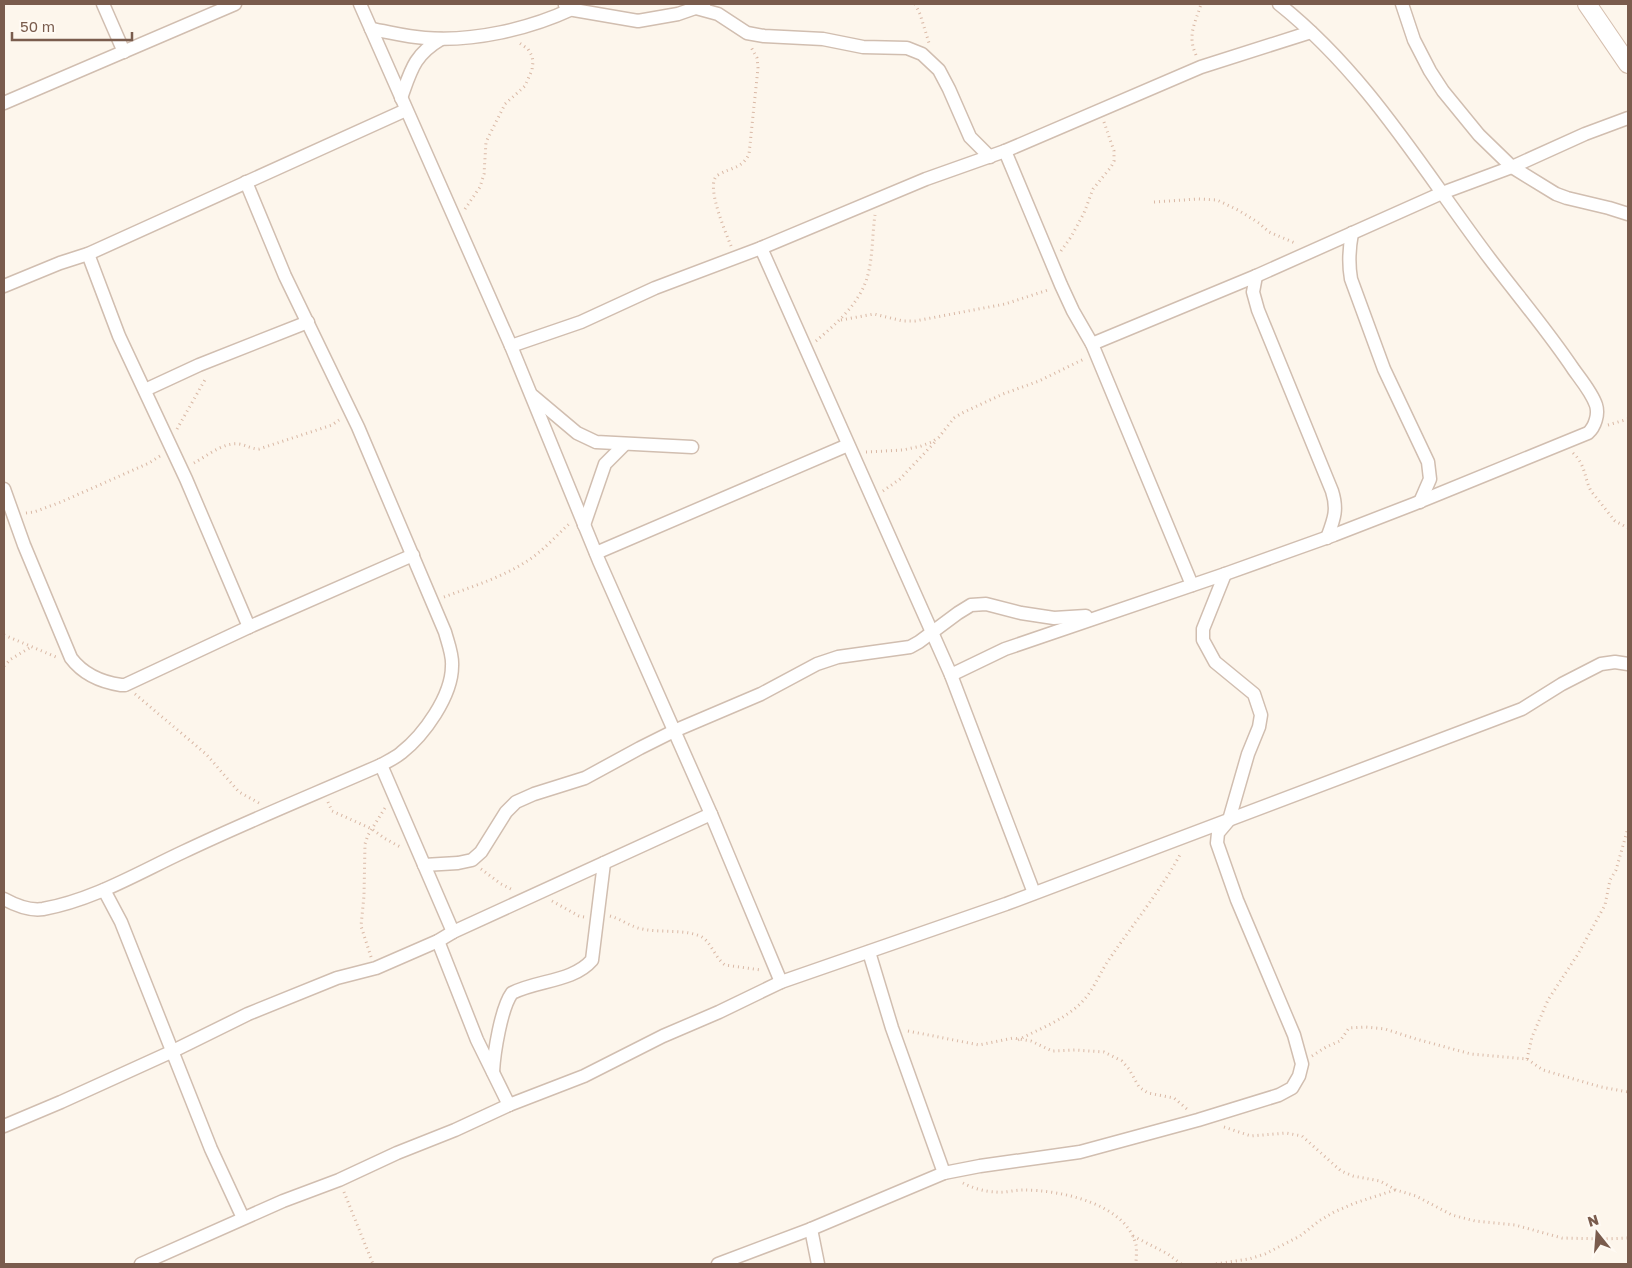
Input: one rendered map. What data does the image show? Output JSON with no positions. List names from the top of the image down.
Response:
{
  "scale_bar": "50 m",
  "north": "top"
}
